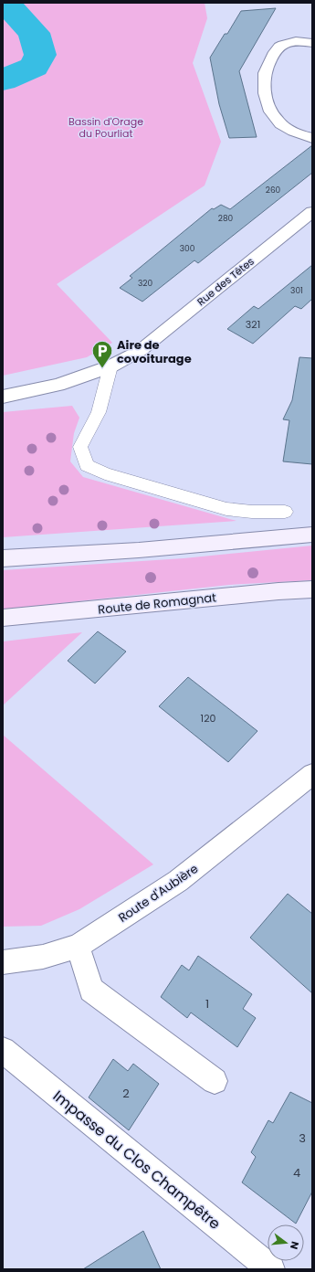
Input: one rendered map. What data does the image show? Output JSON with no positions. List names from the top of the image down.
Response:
{
  "streets": {
    "main road": ["Route de Romagnat"],
    "street": ["Rue des Têtes", "Route d'Aubière", "Impasse du Clos Champêtre"]
  },
  "parks": ["Bassin d'Orage du Pourliat"],
  "places": {
    "parking": ["Aire de covoiturage"]
  },
  "house_numbers": [
    "260",
    "280",
    "300",
    "320",
    "301",
    "321",
    "120",
    "1",
    "2",
    "3",
    "4"
  ],
  "north": "right"
}
